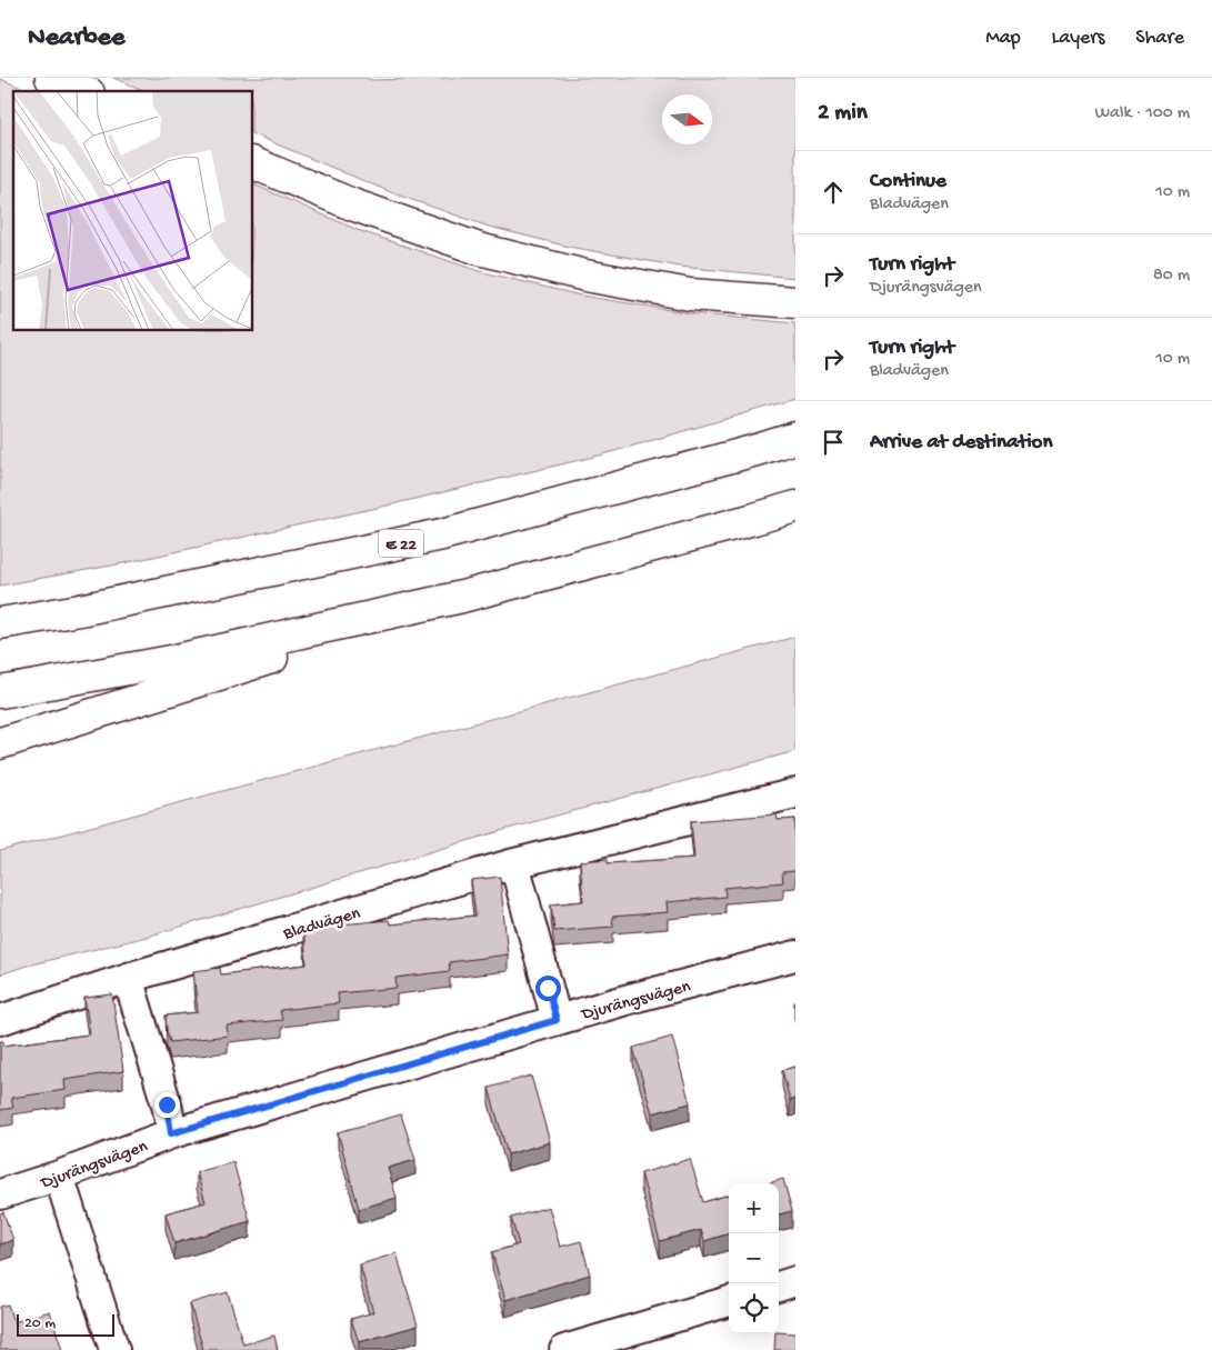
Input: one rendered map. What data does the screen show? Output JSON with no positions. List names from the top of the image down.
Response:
{
  "streets": {
    "highway": ["E 22"],
    "street": ["Bladvägen", "Djurängsvägen"]
  },
  "scale_bar": "20 m",
  "north": "right",
  "page": {
    "header": "Nearbee",
    "nav": ["Map", "Layers", "Share"],
    "heading": ["2 min", "Walk · 100 m"],
    "list": [
      ["Continue", "Bladvägen", "10 m"],
      ["Turn right", "Djurängsvägen", "80 m"],
      ["Turn right", "Bladvägen", "10 m"],
      "Arrive at destination"
    ],
    "map_buttons": ["+", "−"],
    "scale": "20 m"
  }
}
